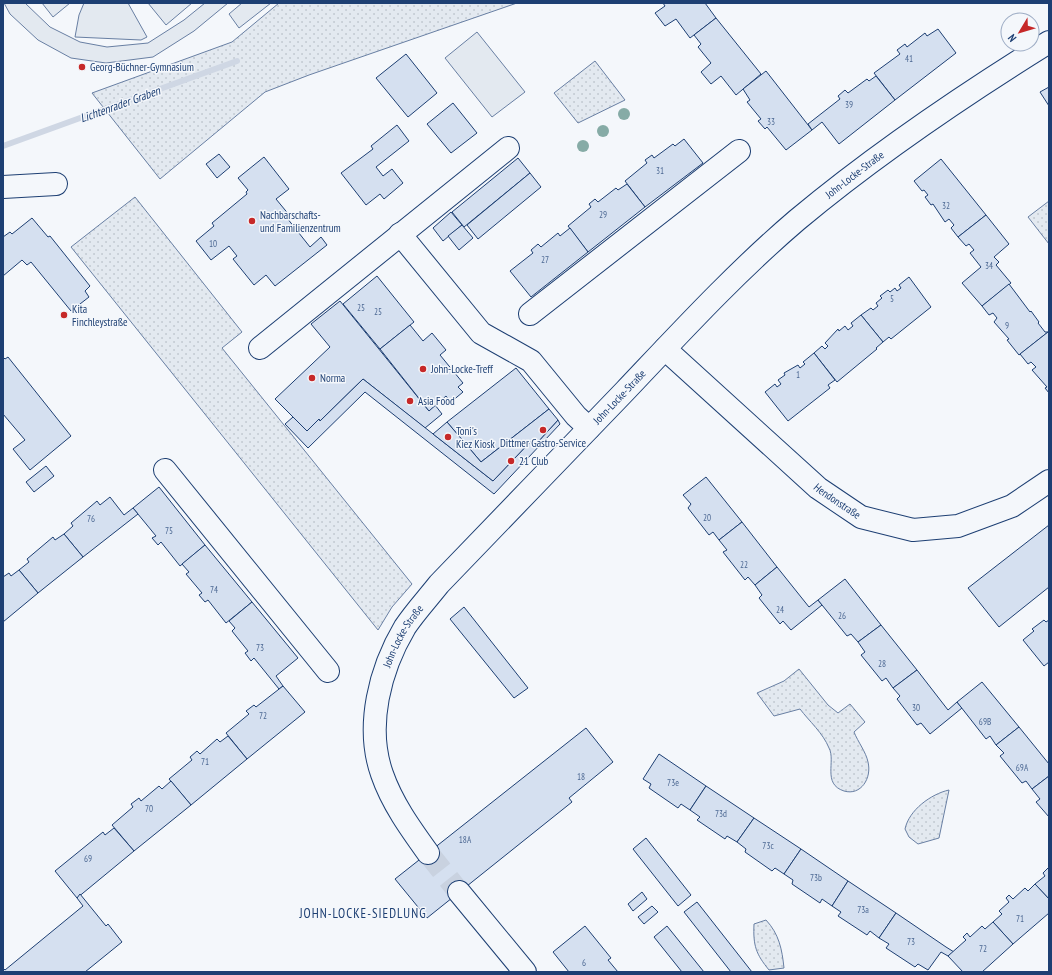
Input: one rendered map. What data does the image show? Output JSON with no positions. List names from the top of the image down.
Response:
{
  "streets": {
    "street": ["John-Locke-Straße", "Hendonstraße"]
  },
  "crossings": [
    ["John-Locke-Straße", "Hendonstraße"]
  ],
  "districts": ["JOHN-LOCKE-SIEDLUNG"],
  "water": ["Lichtenrader Graben"],
  "places": [
    "Georg-Büchner-Gymnasium",
    "Nachbarschafts- und Familienzentrum",
    "Kita Finchleystraße",
    "John-Locke-Treff",
    "Norma",
    "Asia Food",
    "Dittmer Gastro-Service",
    "Toni's Kiez Kiosk",
    "21 Club"
  ],
  "house_numbers": [
    "41",
    "39",
    "33",
    "31",
    "32",
    "29",
    "10",
    "27",
    "34",
    "5",
    "25",
    "25",
    "9",
    "1",
    "20",
    "76",
    "75",
    "22",
    "74",
    "24",
    "26",
    "73",
    "28",
    "30",
    "72",
    "69B",
    "71",
    "69A",
    "18",
    "73e",
    "70",
    "73d",
    "18A",
    "73c",
    "69",
    "73b",
    "73a",
    "71",
    "73",
    "72",
    "6"
  ],
  "north": "bottom left"
}
